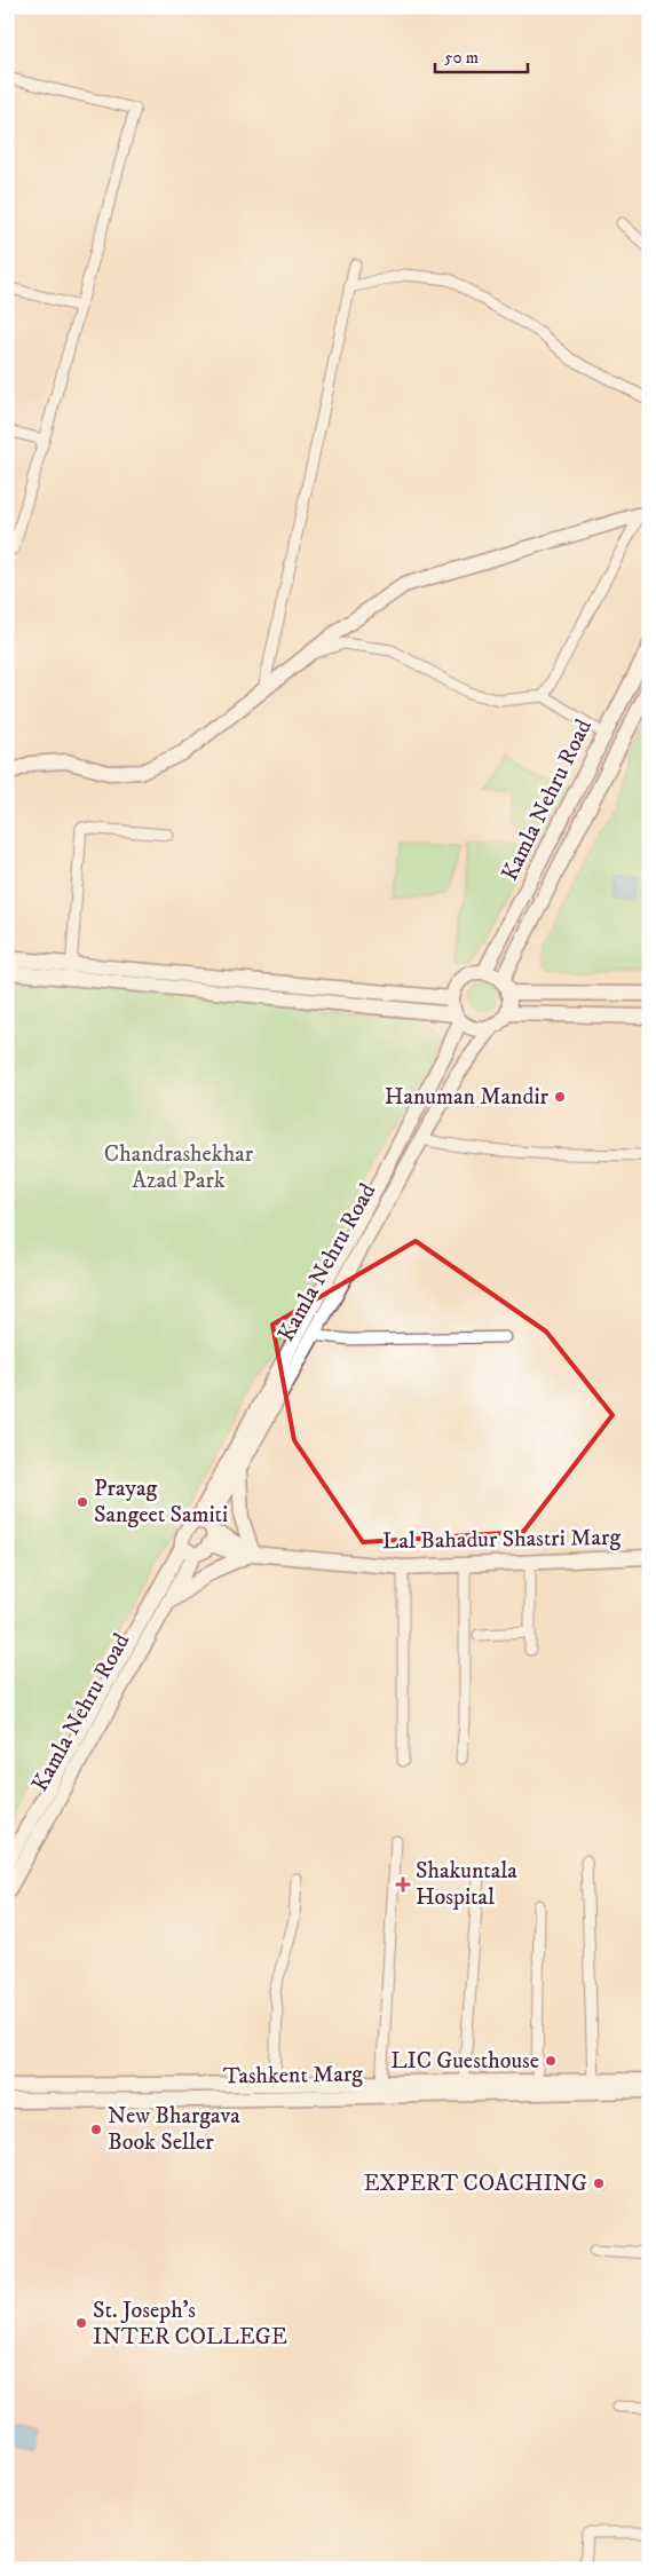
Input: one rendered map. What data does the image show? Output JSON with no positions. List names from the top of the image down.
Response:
{
  "streets": {
    "main road": ["Kamla Nehru Road", "Lal Bahadur Shastri Marg", "Tashkent Marg"]
  },
  "parks": ["Chandrashekhar Azad Park"],
  "places": {
    "other": [
      "Hanuman Mandir",
      "Prayag Sangeet Samiti",
      "LIC Guesthouse",
      "New Bhargava Book Seller",
      "EXPERT COACHING",
      "St. Joseph's INTER COLLEGE"
    ],
    "health": ["Shakuntala Hospital"]
  },
  "scale_bar": "50 m"
}
